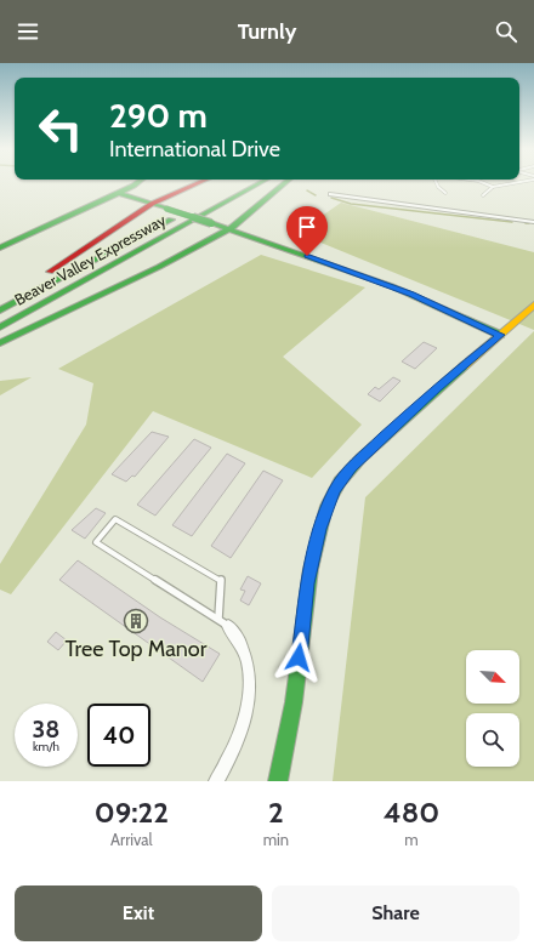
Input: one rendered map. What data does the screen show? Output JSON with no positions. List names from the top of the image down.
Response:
{
  "streets": {
    "main road": ["Beaver Valley Expressway"]
  },
  "places": {
    "building": ["Tree Top Manor"]
  },
  "north": "bottom right",
  "page": {
    "header": "Turnly",
    "turn": ["290 m", "International Drive"],
    "speed": "38 km/h",
    "limit": "40",
    "eta": [
      "09:22",
      "Arrival",
      "2",
      "min",
      "480",
      "m"
    ],
    "buttons": ["Exit", "Share"]
  }
}
